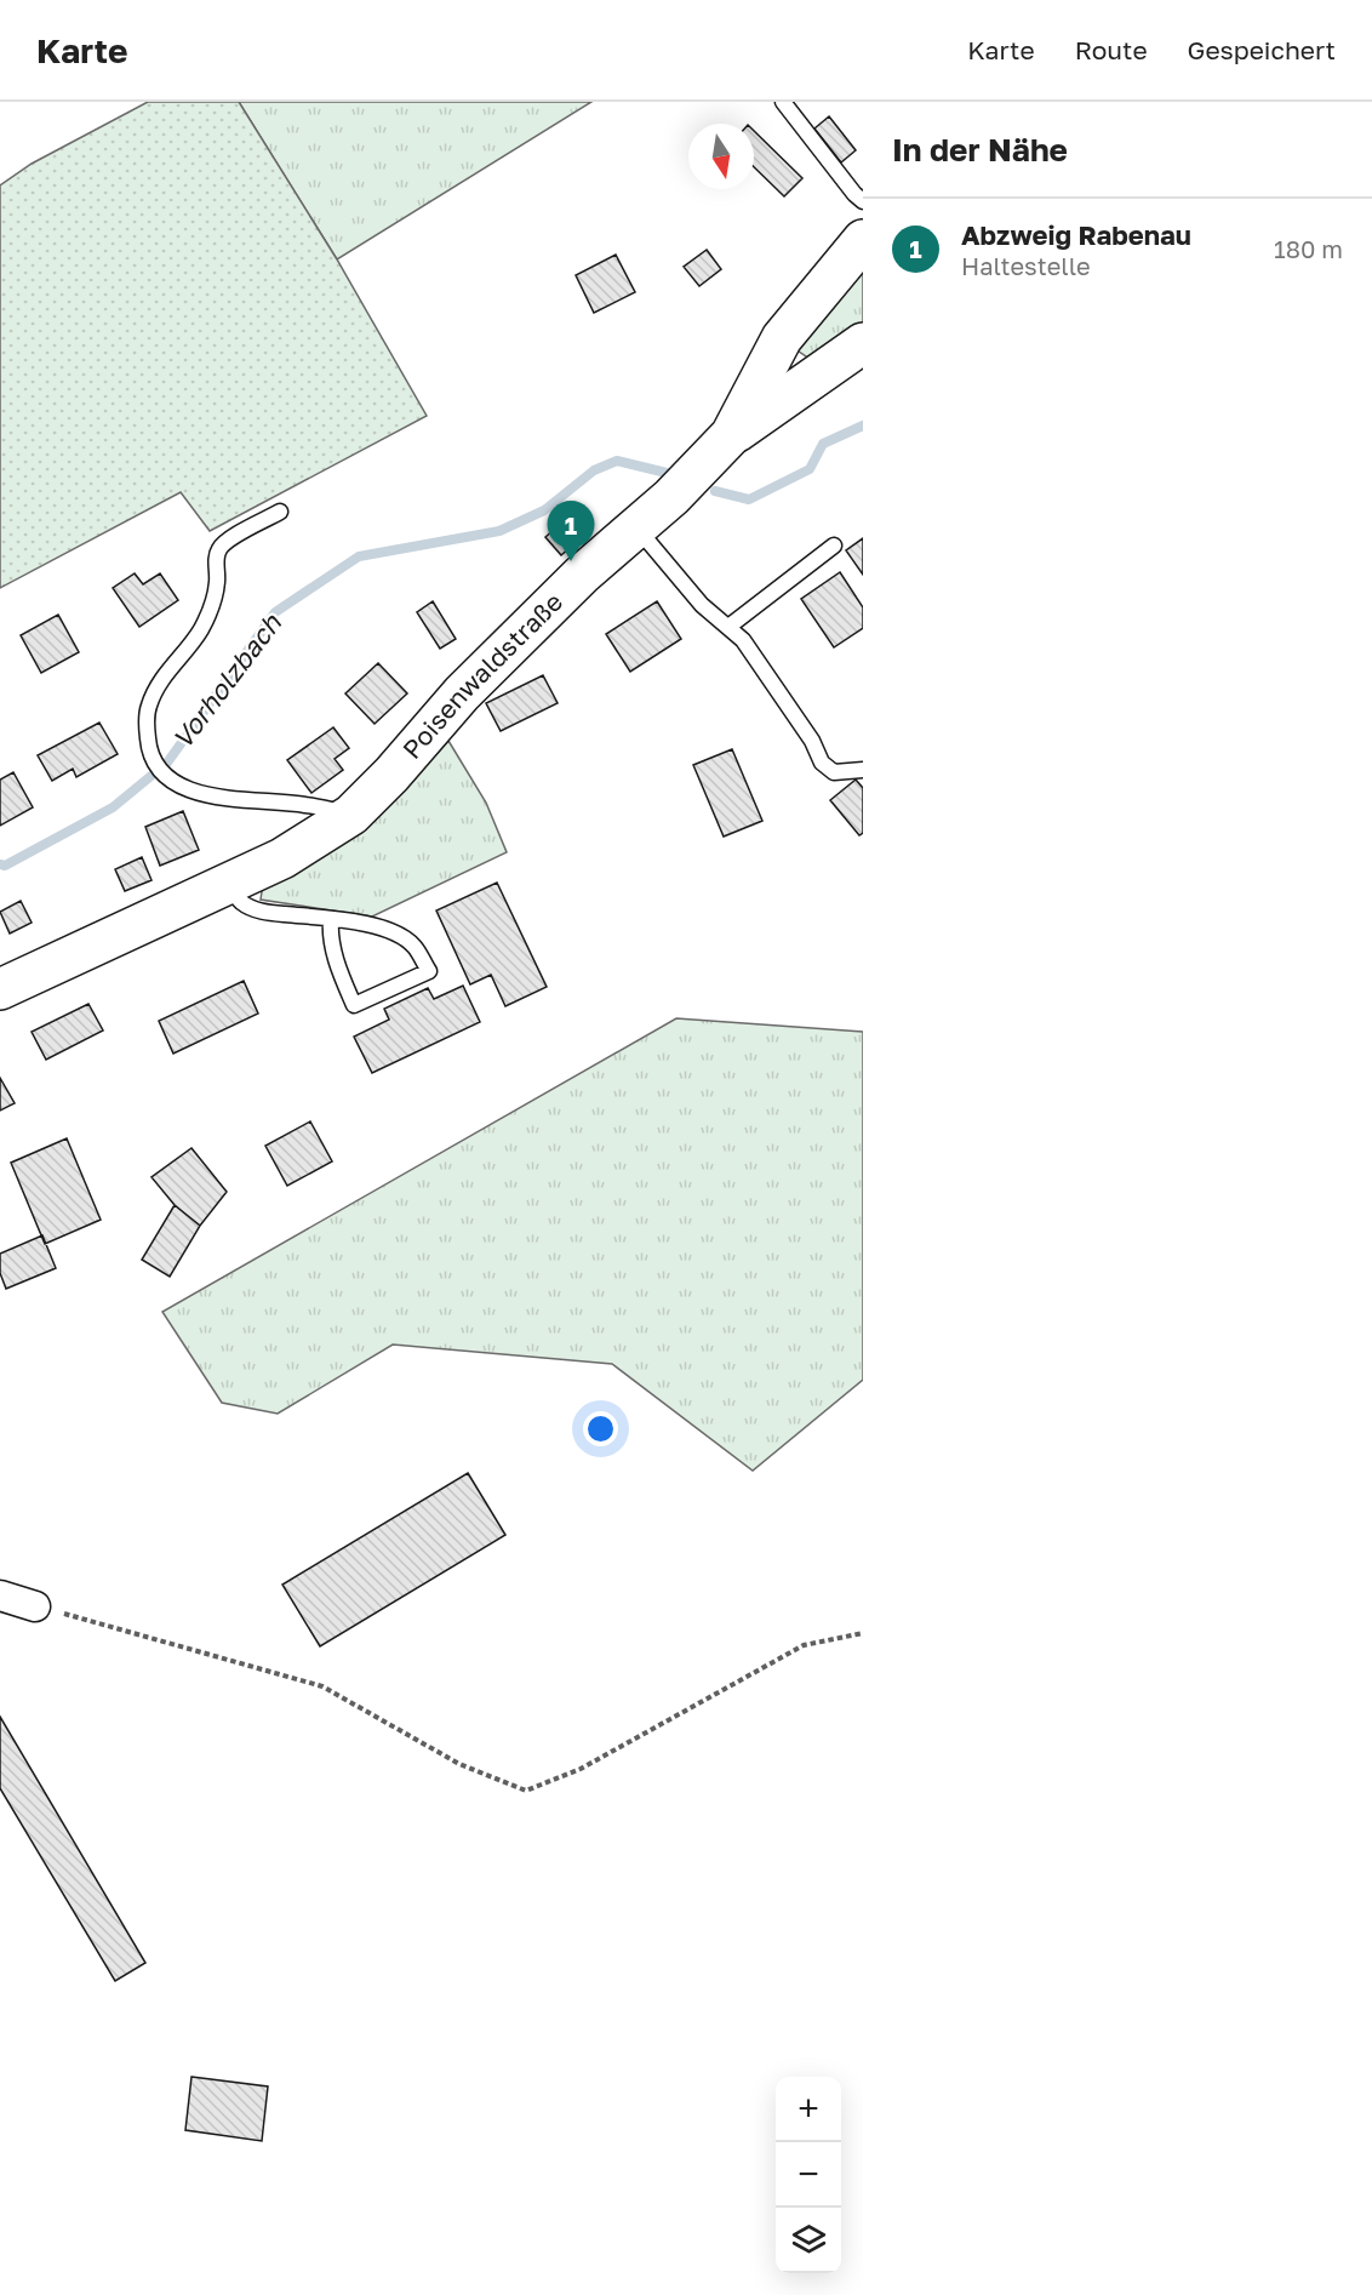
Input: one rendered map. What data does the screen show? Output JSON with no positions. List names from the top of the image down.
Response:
{
  "streets": {
    "street": ["Poisenwaldstraße"]
  },
  "water": ["Vorholzbach"],
  "north": "bottom",
  "page": {
    "header": "Karte",
    "nav": ["Karte", "Route", "Gespeichert"],
    "heading": "In der Nähe",
    "list": [
      {
        "mark": "1",
        "name": "Abzweig Rabenau",
        "note": "Haltestelle",
        "value": "180 m"
      }
    ],
    "pins": "1",
    "map_buttons": ["+", "−"]
  }
}
